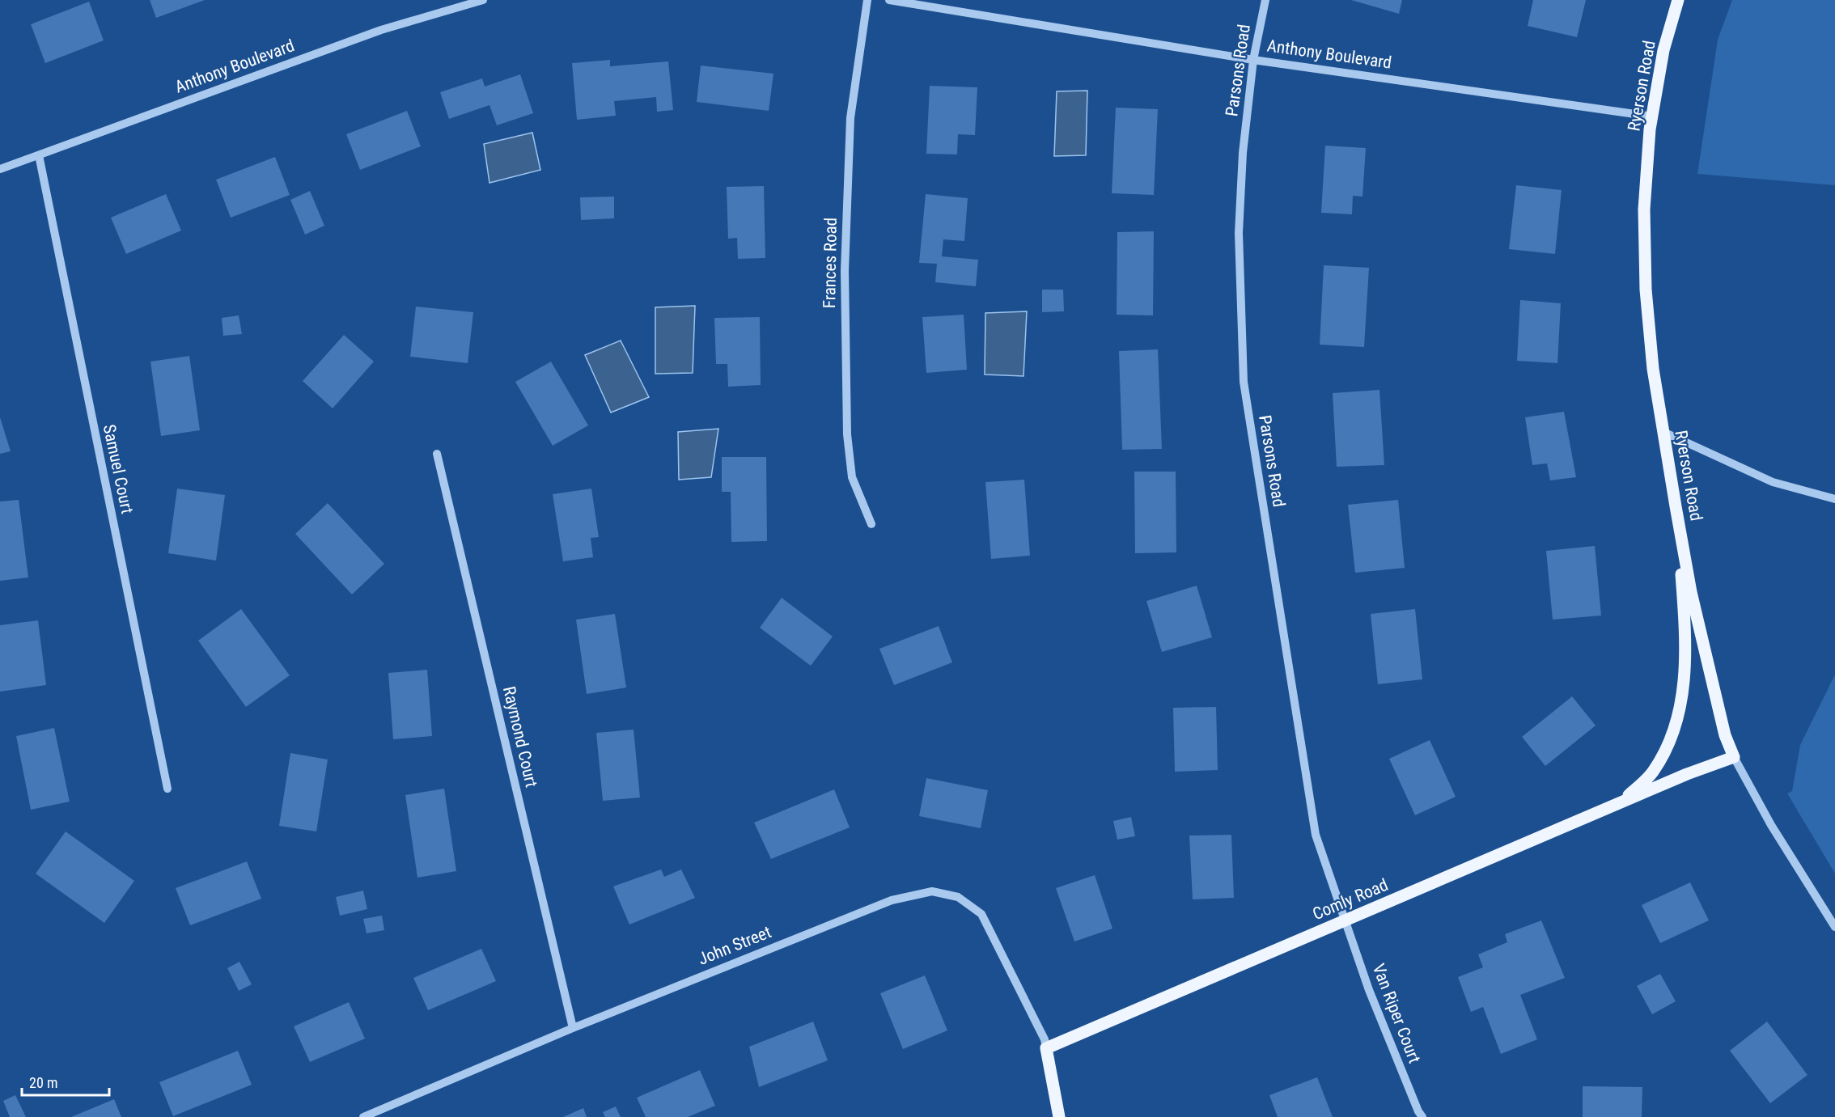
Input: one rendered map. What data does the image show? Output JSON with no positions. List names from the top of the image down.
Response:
{
  "streets": {
    "main road": ["Ryerson Road", "Comly Road"],
    "street": [
      "Anthony Boulevard",
      "Parsons Road",
      "Frances Road",
      "Samuel Court",
      "Raymond Court",
      "John Street",
      "Van Riper Court"
    ]
  },
  "crossings": [
    ["Anthony Boulevard", "Parsons Road"],
    ["Anthony Boulevard", "Ryerson Road"],
    ["Anthony Boulevard", "Samuel Court"],
    ["Parsons Road", "Comly Road"],
    ["Parsons Road", "Van Riper Court"],
    ["Ryerson Road", "Comly Road"],
    ["Raymond Court", "John Street"],
    ["Comly Road", "John Street"],
    ["Comly Road", "Van Riper Court"]
  ],
  "scale_bar": "20 m"
}
